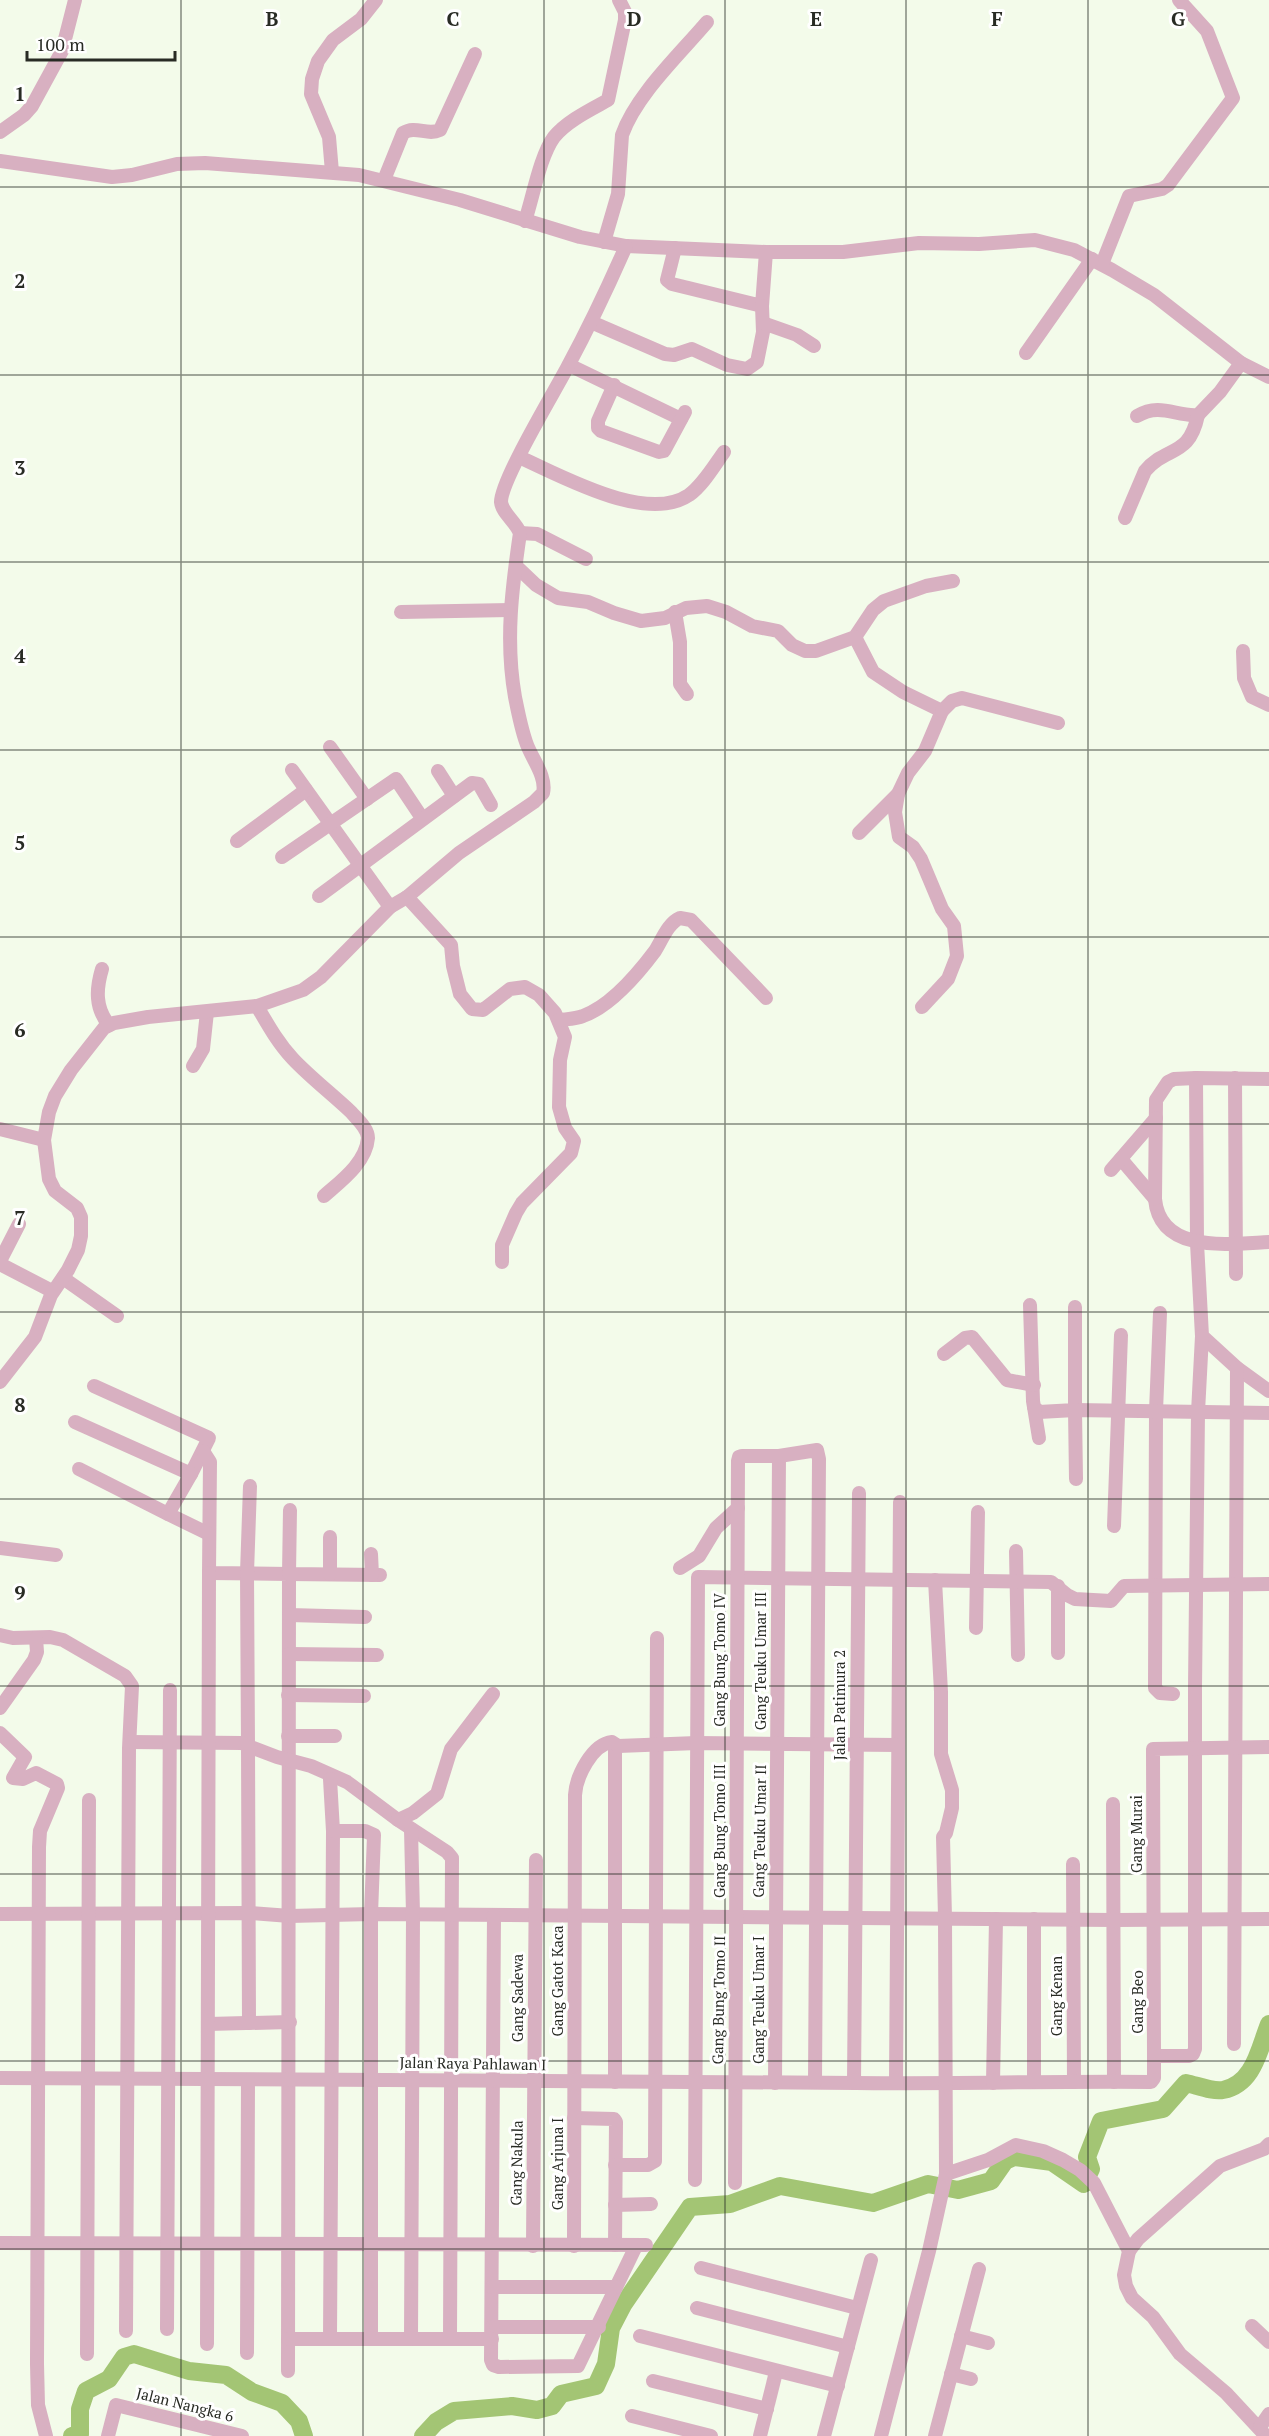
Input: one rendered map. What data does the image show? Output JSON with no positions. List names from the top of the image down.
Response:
{
  "streets": {
    "street": [
      "Gang Bung Tomo IV",
      "Gang Teuku Umar III",
      "Jalan Patimura 2",
      "Gang Bung Tomo III",
      "Gang Teuku Umar II",
      "Gang Murai",
      "Gang Gatot Kaca",
      "Gang Kenan",
      "Gang Sadewa",
      "Gang Bung Tomo II",
      "Gang Teuku Umar I",
      "Gang Beo",
      "Jalan Raya Pahlawan I",
      "Gang Nakula",
      "Gang Arjuna I",
      "Jalan Nangka 6"
    ]
  },
  "crossings": [
    ["Gang Bung Tomo IV", "Gang Teuku Umar III"],
    ["Gang Bung Tomo IV", "Gang Bung Tomo III"],
    ["Gang Teuku Umar III", "Gang Teuku Umar II"],
    ["Jalan Patimura 2", "Jalan Raya Pahlawan I"],
    ["Gang Bung Tomo III", "Gang Bung Tomo II"],
    ["Gang Teuku Umar II", "Gang Teuku Umar I"],
    ["Gang Murai", "Gang Beo"],
    ["Gang Gatot Kaca", "Jalan Raya Pahlawan I"],
    ["Gang Gatot Kaca", "Gang Arjuna I"],
    ["Gang Kenan", "Jalan Raya Pahlawan I"],
    ["Gang Sadewa", "Jalan Raya Pahlawan I"],
    ["Gang Sadewa", "Gang Nakula"],
    ["Gang Bung Tomo II", "Jalan Raya Pahlawan I"],
    ["Gang Teuku Umar I", "Jalan Raya Pahlawan I"],
    ["Gang Beo", "Jalan Raya Pahlawan I"],
    ["Jalan Raya Pahlawan I", "Gang Nakula"],
    ["Jalan Raya Pahlawan I", "Gang Arjuna I"]
  ],
  "scale_bar": "100 m",
  "grid": {
    "columns": [
      "B",
      "C",
      "D",
      "E",
      "F",
      "G"
    ],
    "rows": [
      "1",
      "2",
      "3",
      "4",
      "5",
      "6",
      "7",
      "8",
      "9"
    ]
  }
}
